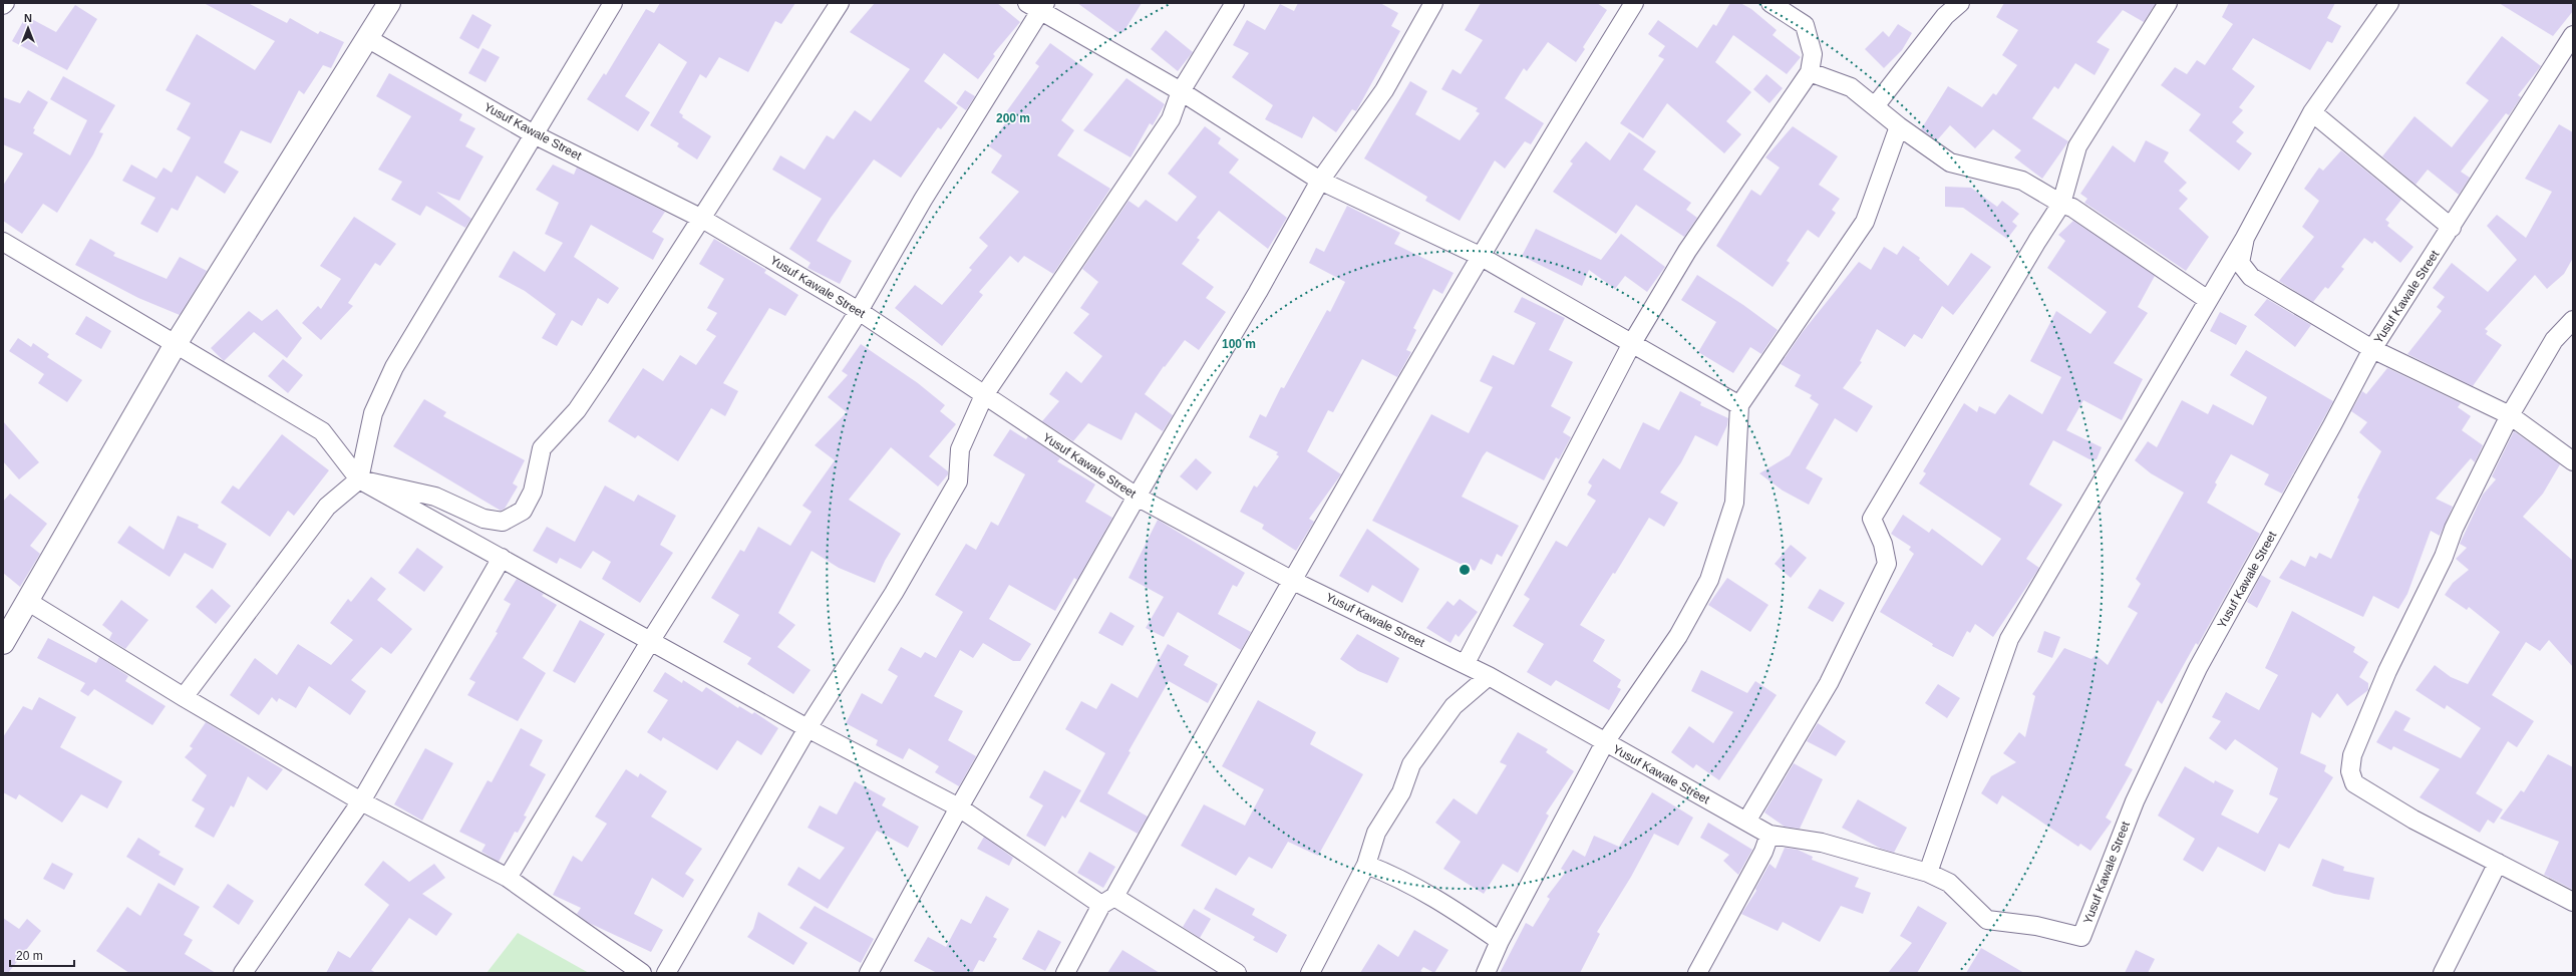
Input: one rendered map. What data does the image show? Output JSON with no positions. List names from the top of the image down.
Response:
{
  "streets": {
    "street": ["Yusuf Kawale Street"]
  },
  "scale_bar": "20 m",
  "north": "top",
  "rings": ["200 m", "100 m"]
}
